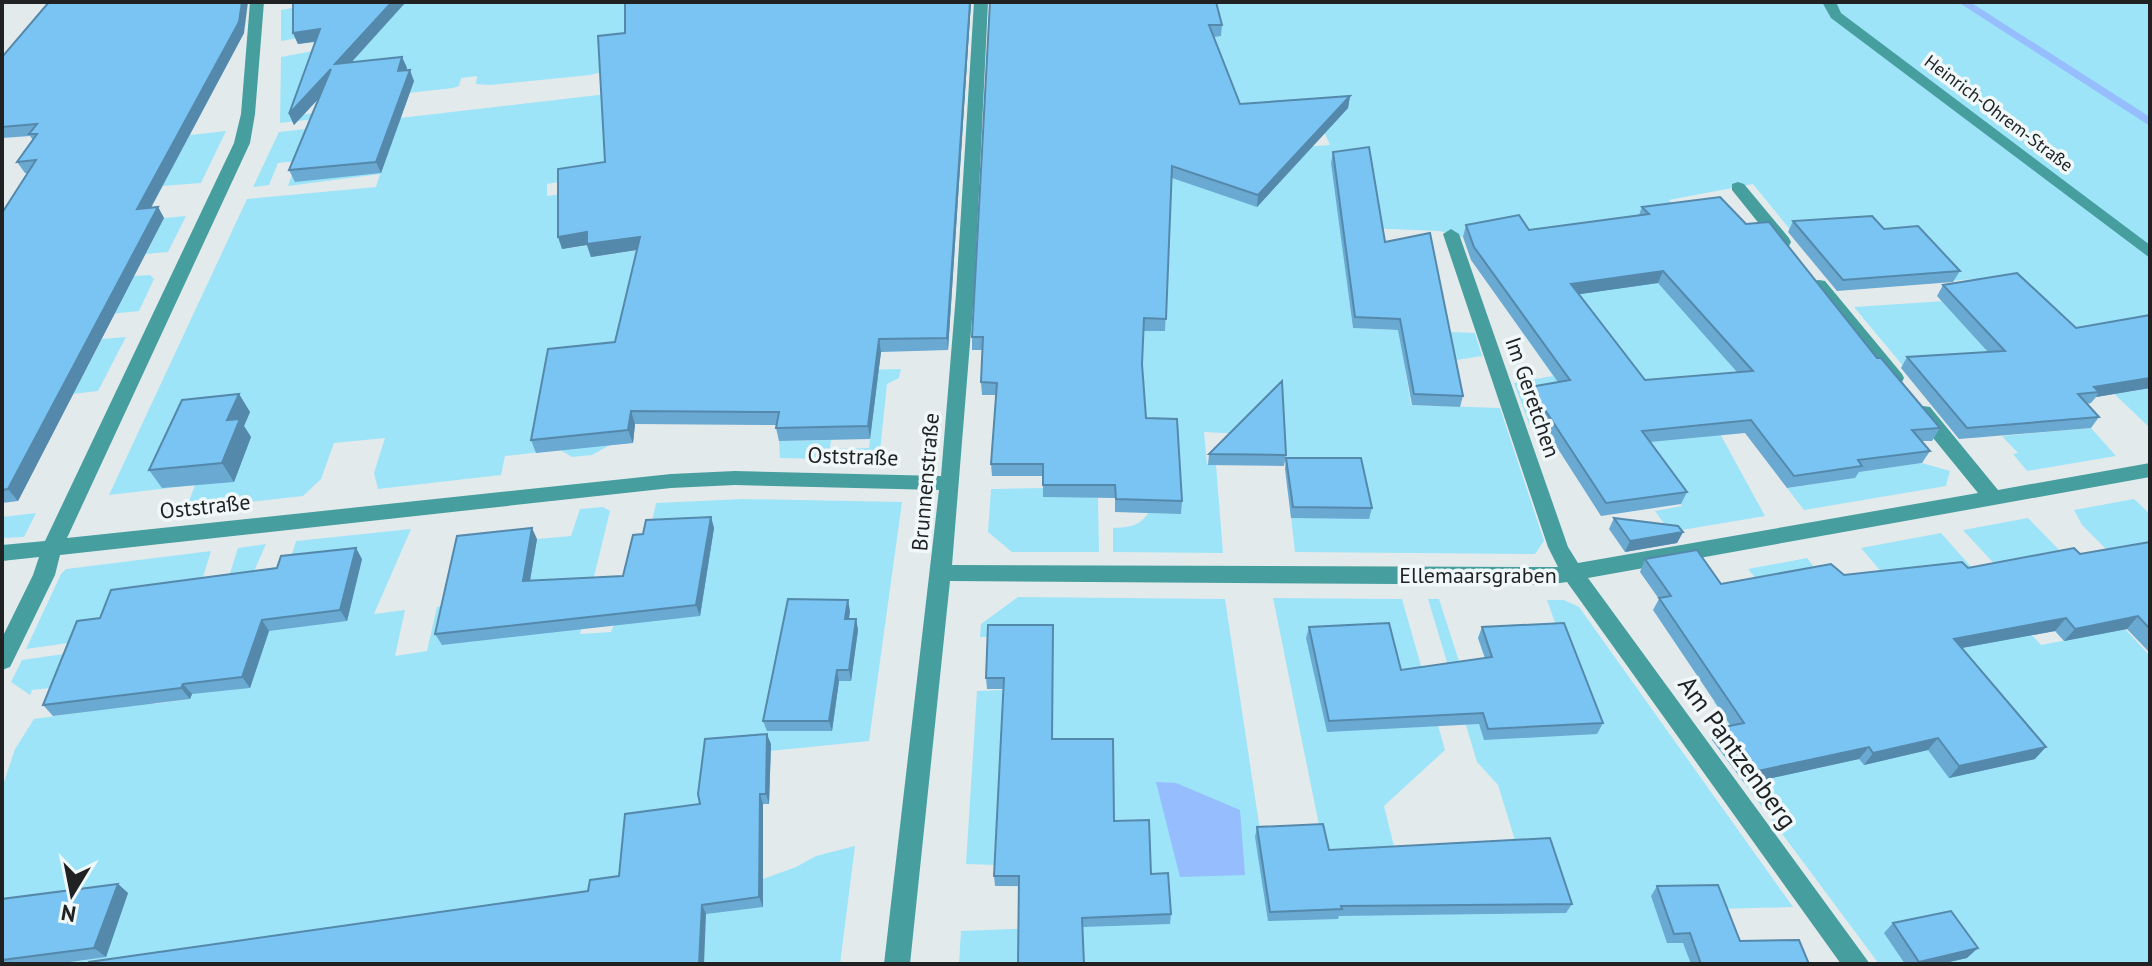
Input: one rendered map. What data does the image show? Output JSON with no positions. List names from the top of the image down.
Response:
{
  "streets": {
    "street": [
      "Heinrich-Ohrem-Straße",
      "Im Geretchen",
      "Oststraße",
      "Brunnenstraße",
      "Ellemaarsgraben",
      "Am Pantzenberg"
    ]
  },
  "crossings": [
    ["Im Geretchen", "Ellemaarsgraben"],
    ["Im Geretchen", "Am Pantzenberg"],
    ["Oststraße", "Brunnenstraße"],
    ["Brunnenstraße", "Ellemaarsgraben"],
    ["Ellemaarsgraben", "Am Pantzenberg"]
  ],
  "north": "bottom"
}
